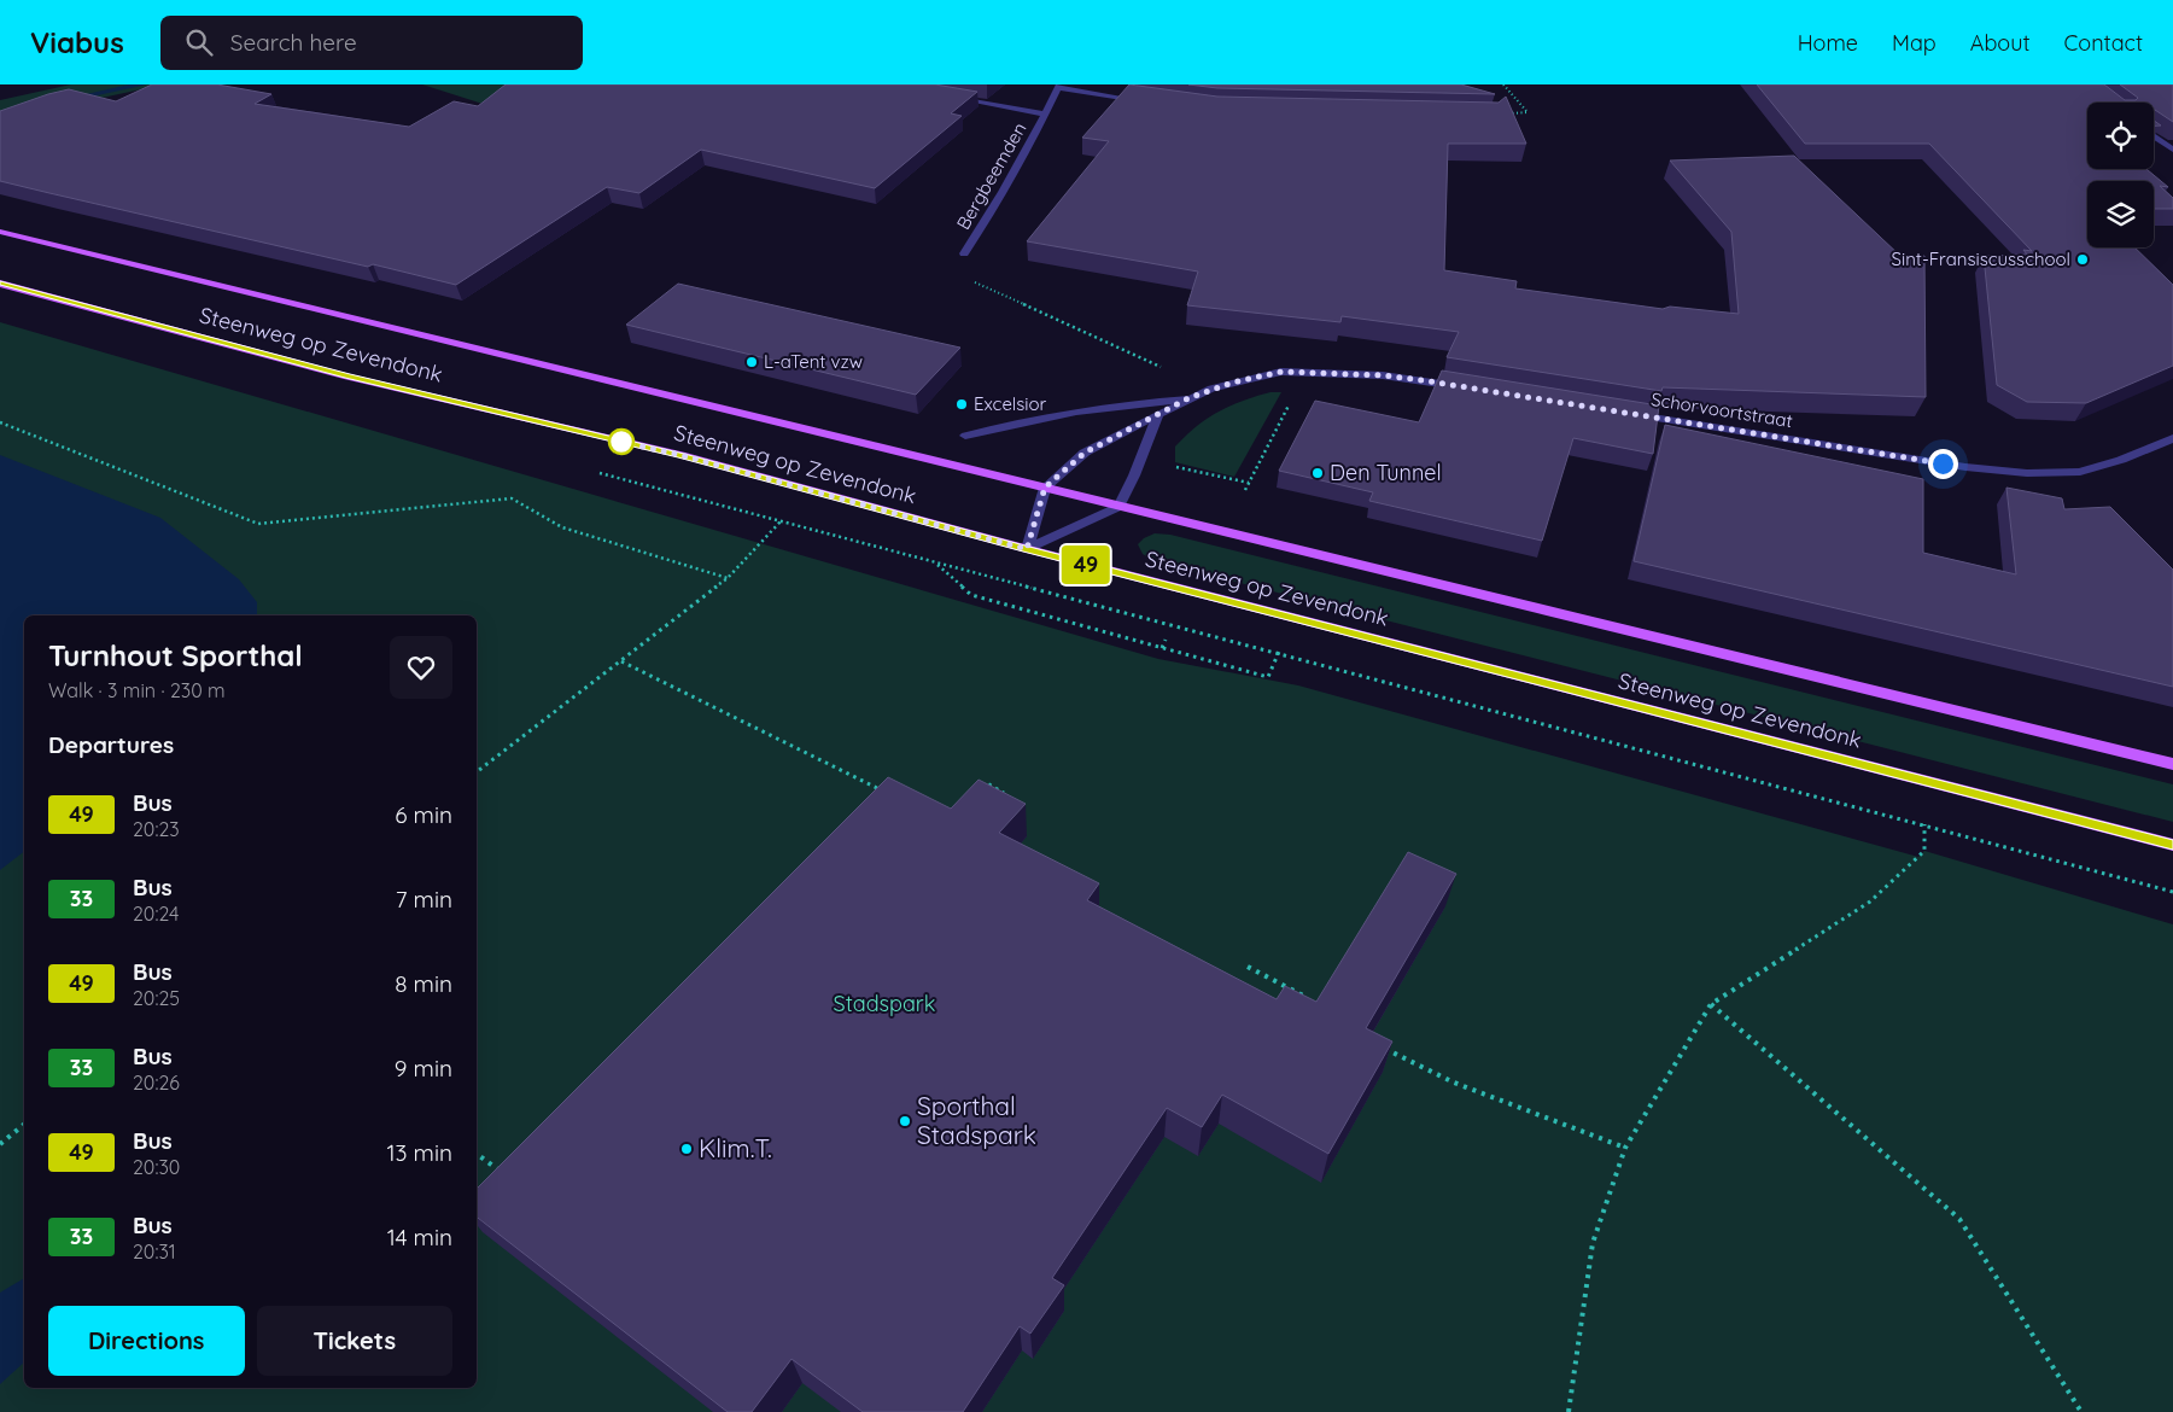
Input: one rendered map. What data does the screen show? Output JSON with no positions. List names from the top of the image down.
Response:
{
  "streets": {
    "main road": ["Steenweg op Zevendonk"],
    "street": ["Bergbeemden", "Schorvoortstraat"]
  },
  "parks": ["Stadspark"],
  "places": [
    "Sint-Fransiscusschool",
    "L-aTent vzw",
    "Excelsior",
    "Den Tunnel",
    "Sporthal Stadspark",
    "Klim.T."
  ],
  "lines": ["bus line 49"],
  "page": {
    "header": "Viabus",
    "search": "Search here",
    "nav": [
      "Home",
      "Map",
      "About",
      "Contact"
    ],
    "on_map": "49",
    "heading": [
      ["Turnhout Sporthal", "Walk · 3 min · 230 m"],
      "Departures"
    ],
    "list": [
      {
        "mark": "49",
        "name": "Bus",
        "note": "20:23",
        "value": "6 min"
      },
      {
        "mark": "33",
        "name": "Bus",
        "note": "20:24",
        "value": "7 min"
      },
      {
        "mark": "49",
        "name": "Bus",
        "note": "20:25",
        "value": "8 min"
      },
      {
        "mark": "33",
        "name": "Bus",
        "note": "20:26",
        "value": "9 min"
      },
      {
        "mark": "49",
        "name": "Bus",
        "note": "20:30",
        "value": "13 min"
      },
      {
        "mark": "33",
        "name": "Bus",
        "note": "20:31",
        "value": "14 min"
      }
    ],
    "buttons": ["Directions", "Tickets"]
  }
}
